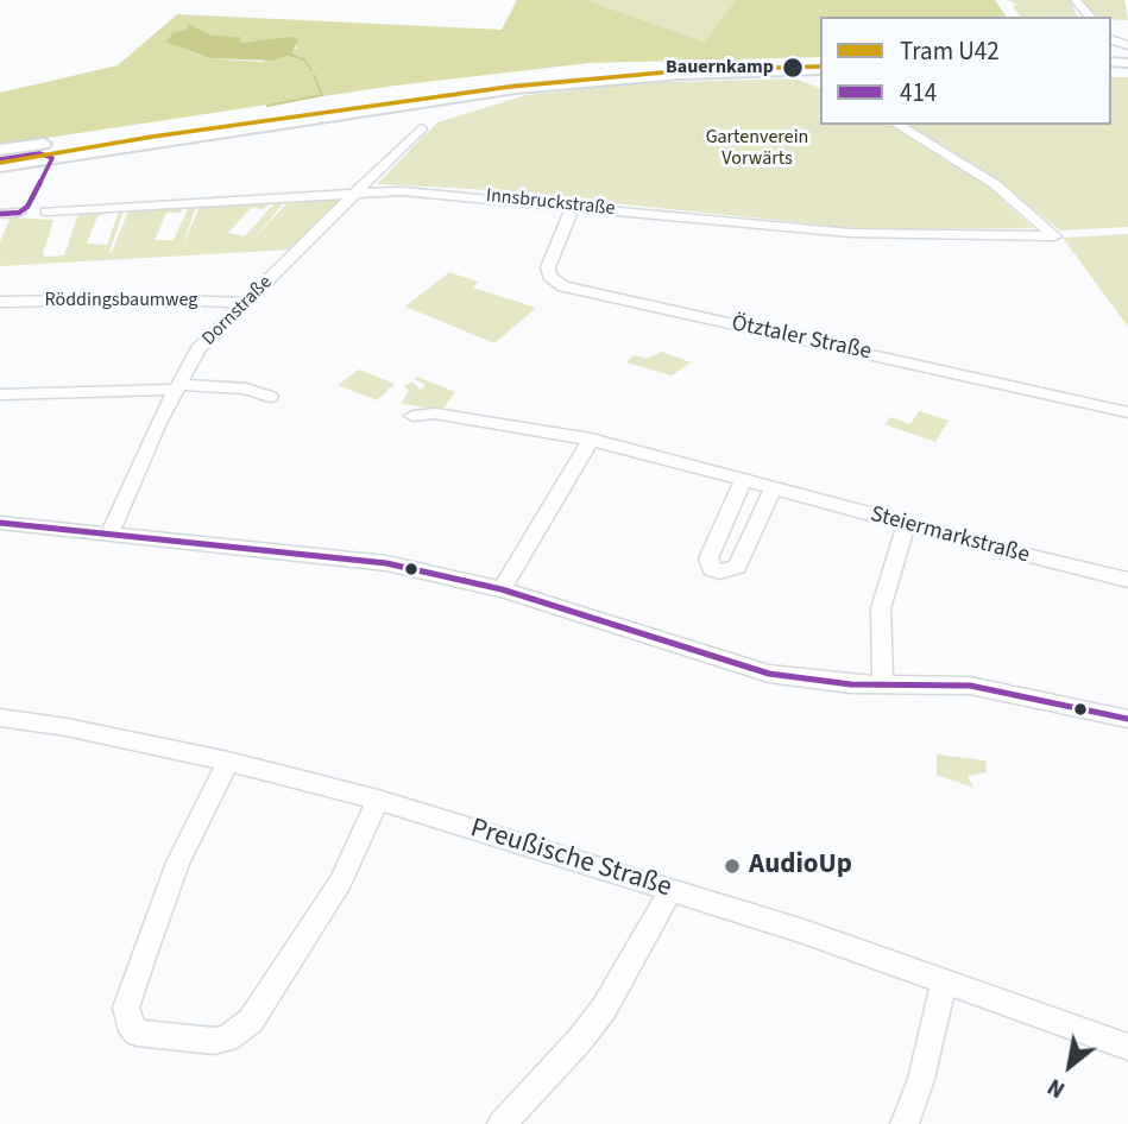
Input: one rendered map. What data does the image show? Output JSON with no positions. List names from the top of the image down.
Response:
{
  "streets": {
    "street": [
      "Innsbruckstraße",
      "Röddingsbaumweg",
      "Dornstraße",
      "Ötztaler Straße",
      "Steiermarkstraße",
      "Preußische Straße"
    ]
  },
  "crossings": [
    ["Innsbruckstraße", "Dornstraße"],
    ["Innsbruckstraße", "Ötztaler Straße"],
    ["Röddingsbaumweg", "Dornstraße"]
  ],
  "parks": ["Gartenverein Vorwärts"],
  "places": ["Bauernkamp", "AudioUp"],
  "lines": ["tram line U42", "transit line 414"],
  "legend": ["Tram U42", "414"],
  "north": "bottom left"
}
